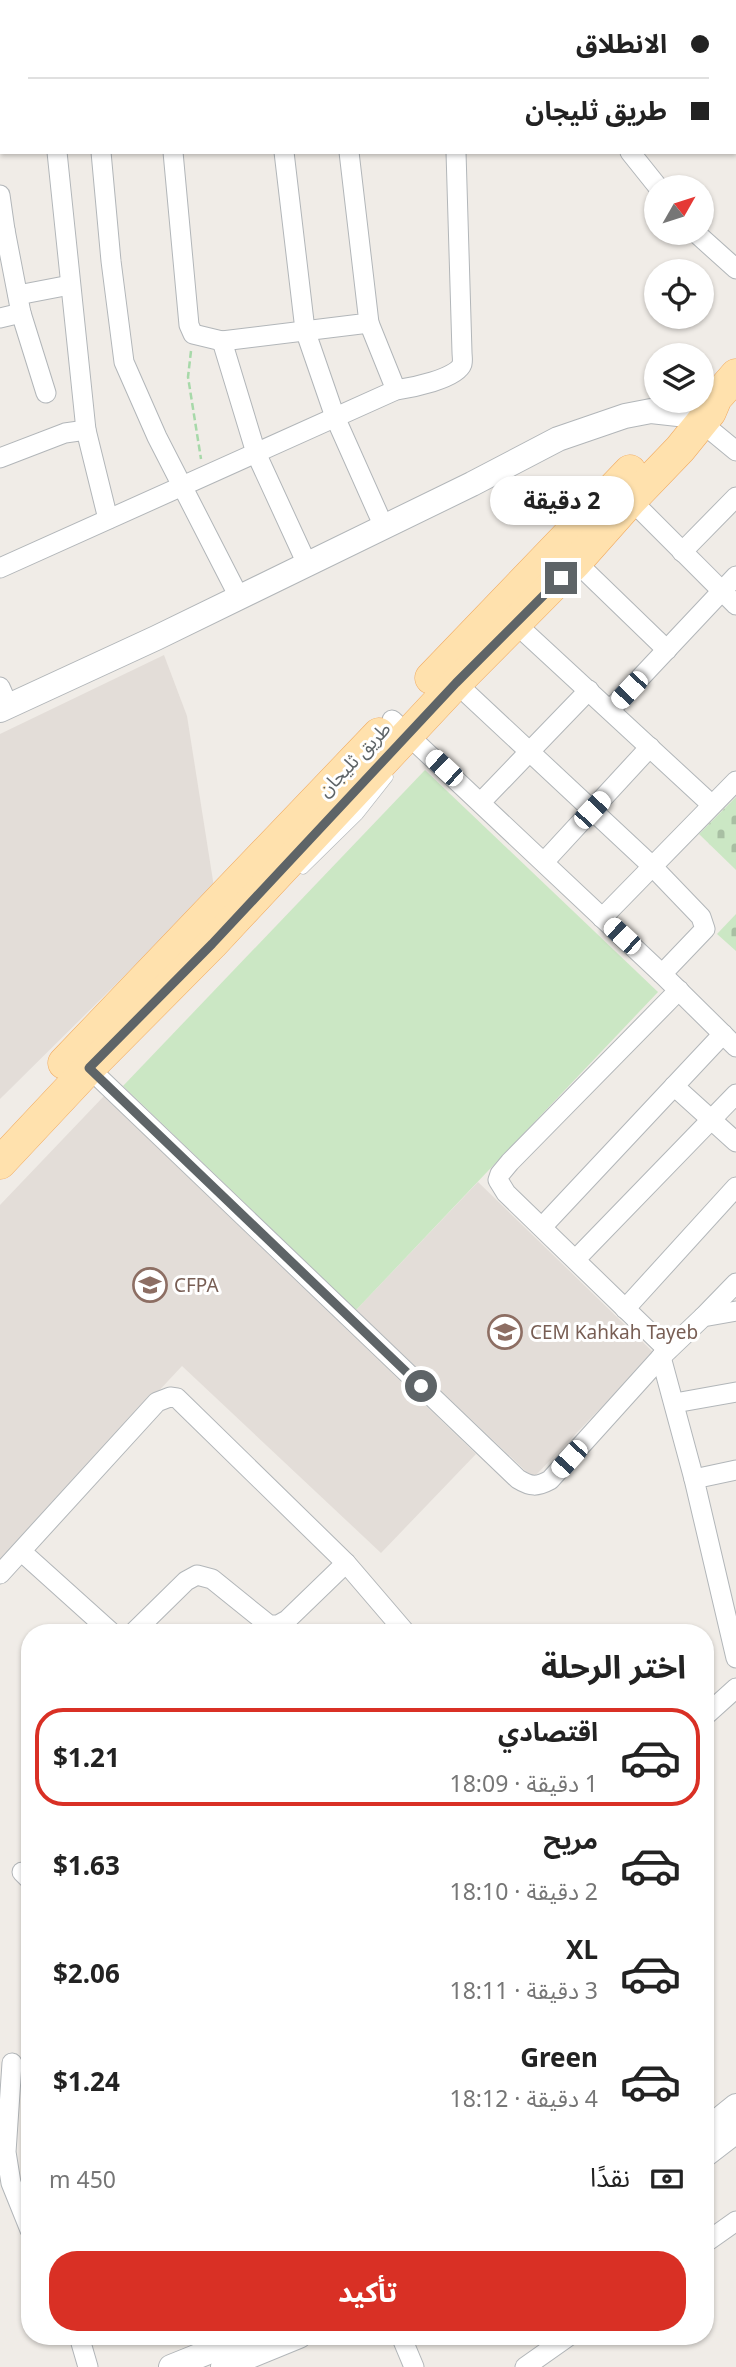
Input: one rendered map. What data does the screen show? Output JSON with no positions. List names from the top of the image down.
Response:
{
  "streets": {
    "main road": ["طريق ثليجان"]
  },
  "places": {
    "school or university": ["CFPA", "CEM Kahkah Tayeb"]
  },
  "north": "top right",
  "page": {
    "banner": ["الانطلاق", "طريق ثليجان"],
    "bubble": "2 دقيقة",
    "heading": "اختر الرحلة",
    "list": [
      {
        "name": "اقتصادي",
        "note": "1 دقيقة · 18:09",
        "value": "$1.21"
      },
      {
        "name": "مريح",
        "note": "2 دقيقة · 18:10",
        "value": "$1.63"
      },
      {
        "name": "XL",
        "note": "3 دقيقة · 18:11",
        "value": "$2.06"
      },
      {
        "name": "Green",
        "note": "4 دقيقة · 18:12",
        "value": "$1.24"
      }
    ],
    "pay": ["نقدًا", "450 m"],
    "buttons": "تأكيد"
  }
}
